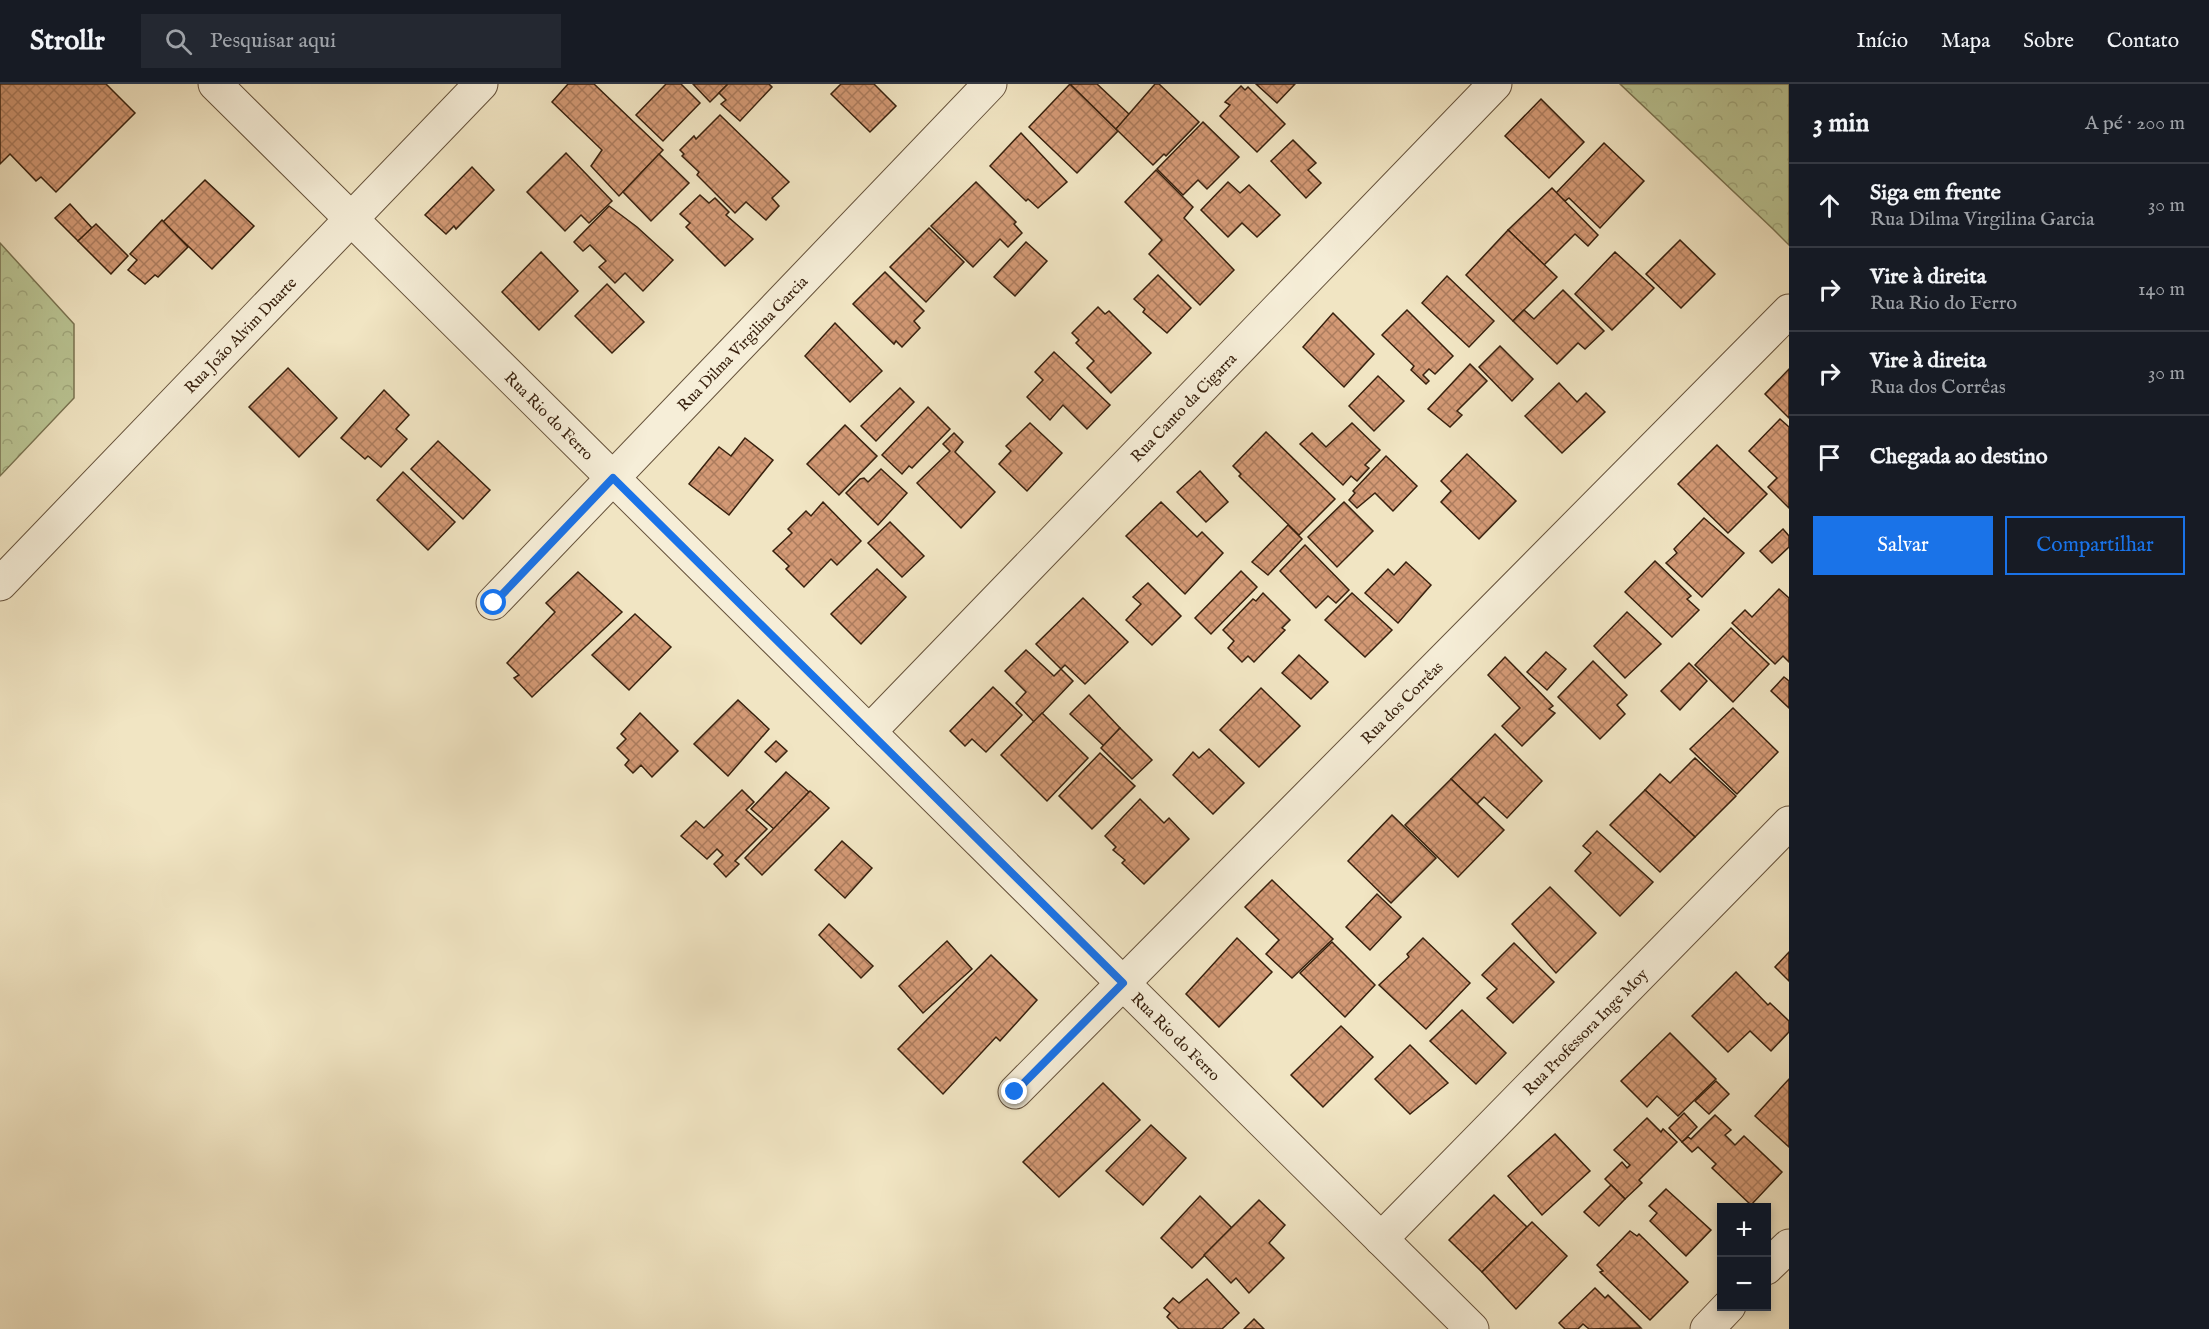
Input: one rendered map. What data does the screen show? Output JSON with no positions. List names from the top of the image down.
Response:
{
  "streets": {
    "street": [
      "Rua João Alvim Duarte",
      "Rua Dilma Virgilina Garcia",
      "Rua Canto da Cigarra",
      "Rua Rio do Ferro",
      "Rua dos Corrêas",
      "Rua Professora Inge Moy"
    ]
  },
  "crossings": [
    ["Rua João Alvim Duarte", "Rua Rio do Ferro"],
    ["Rua Dilma Virgilina Garcia", "Rua Rio do Ferro"],
    ["Rua Canto da Cigarra", "Rua Rio do Ferro"],
    ["Rua Rio do Ferro", "Rua dos Corrêas"],
    ["Rua Rio do Ferro", "Rua Professora Inge Moy"]
  ],
  "page": {
    "header": "Strollr",
    "search": "Pesquisar aqui",
    "nav": [
      "Início",
      "Mapa",
      "Sobre",
      "Contato"
    ],
    "heading": ["3 min", "A pé · 200 m"],
    "list": [
      ["Siga em frente", "Rua Dilma Virgilina Garcia", "30 m"],
      ["Vire à direita", "Rua Rio do Ferro", "140 m"],
      ["Vire à direita", "Rua dos Corrêas", "30 m"],
      "Chegada ao destino"
    ],
    "buttons": ["Salvar", "Compartilhar"],
    "map_buttons": ["+", "−"]
  }
}
